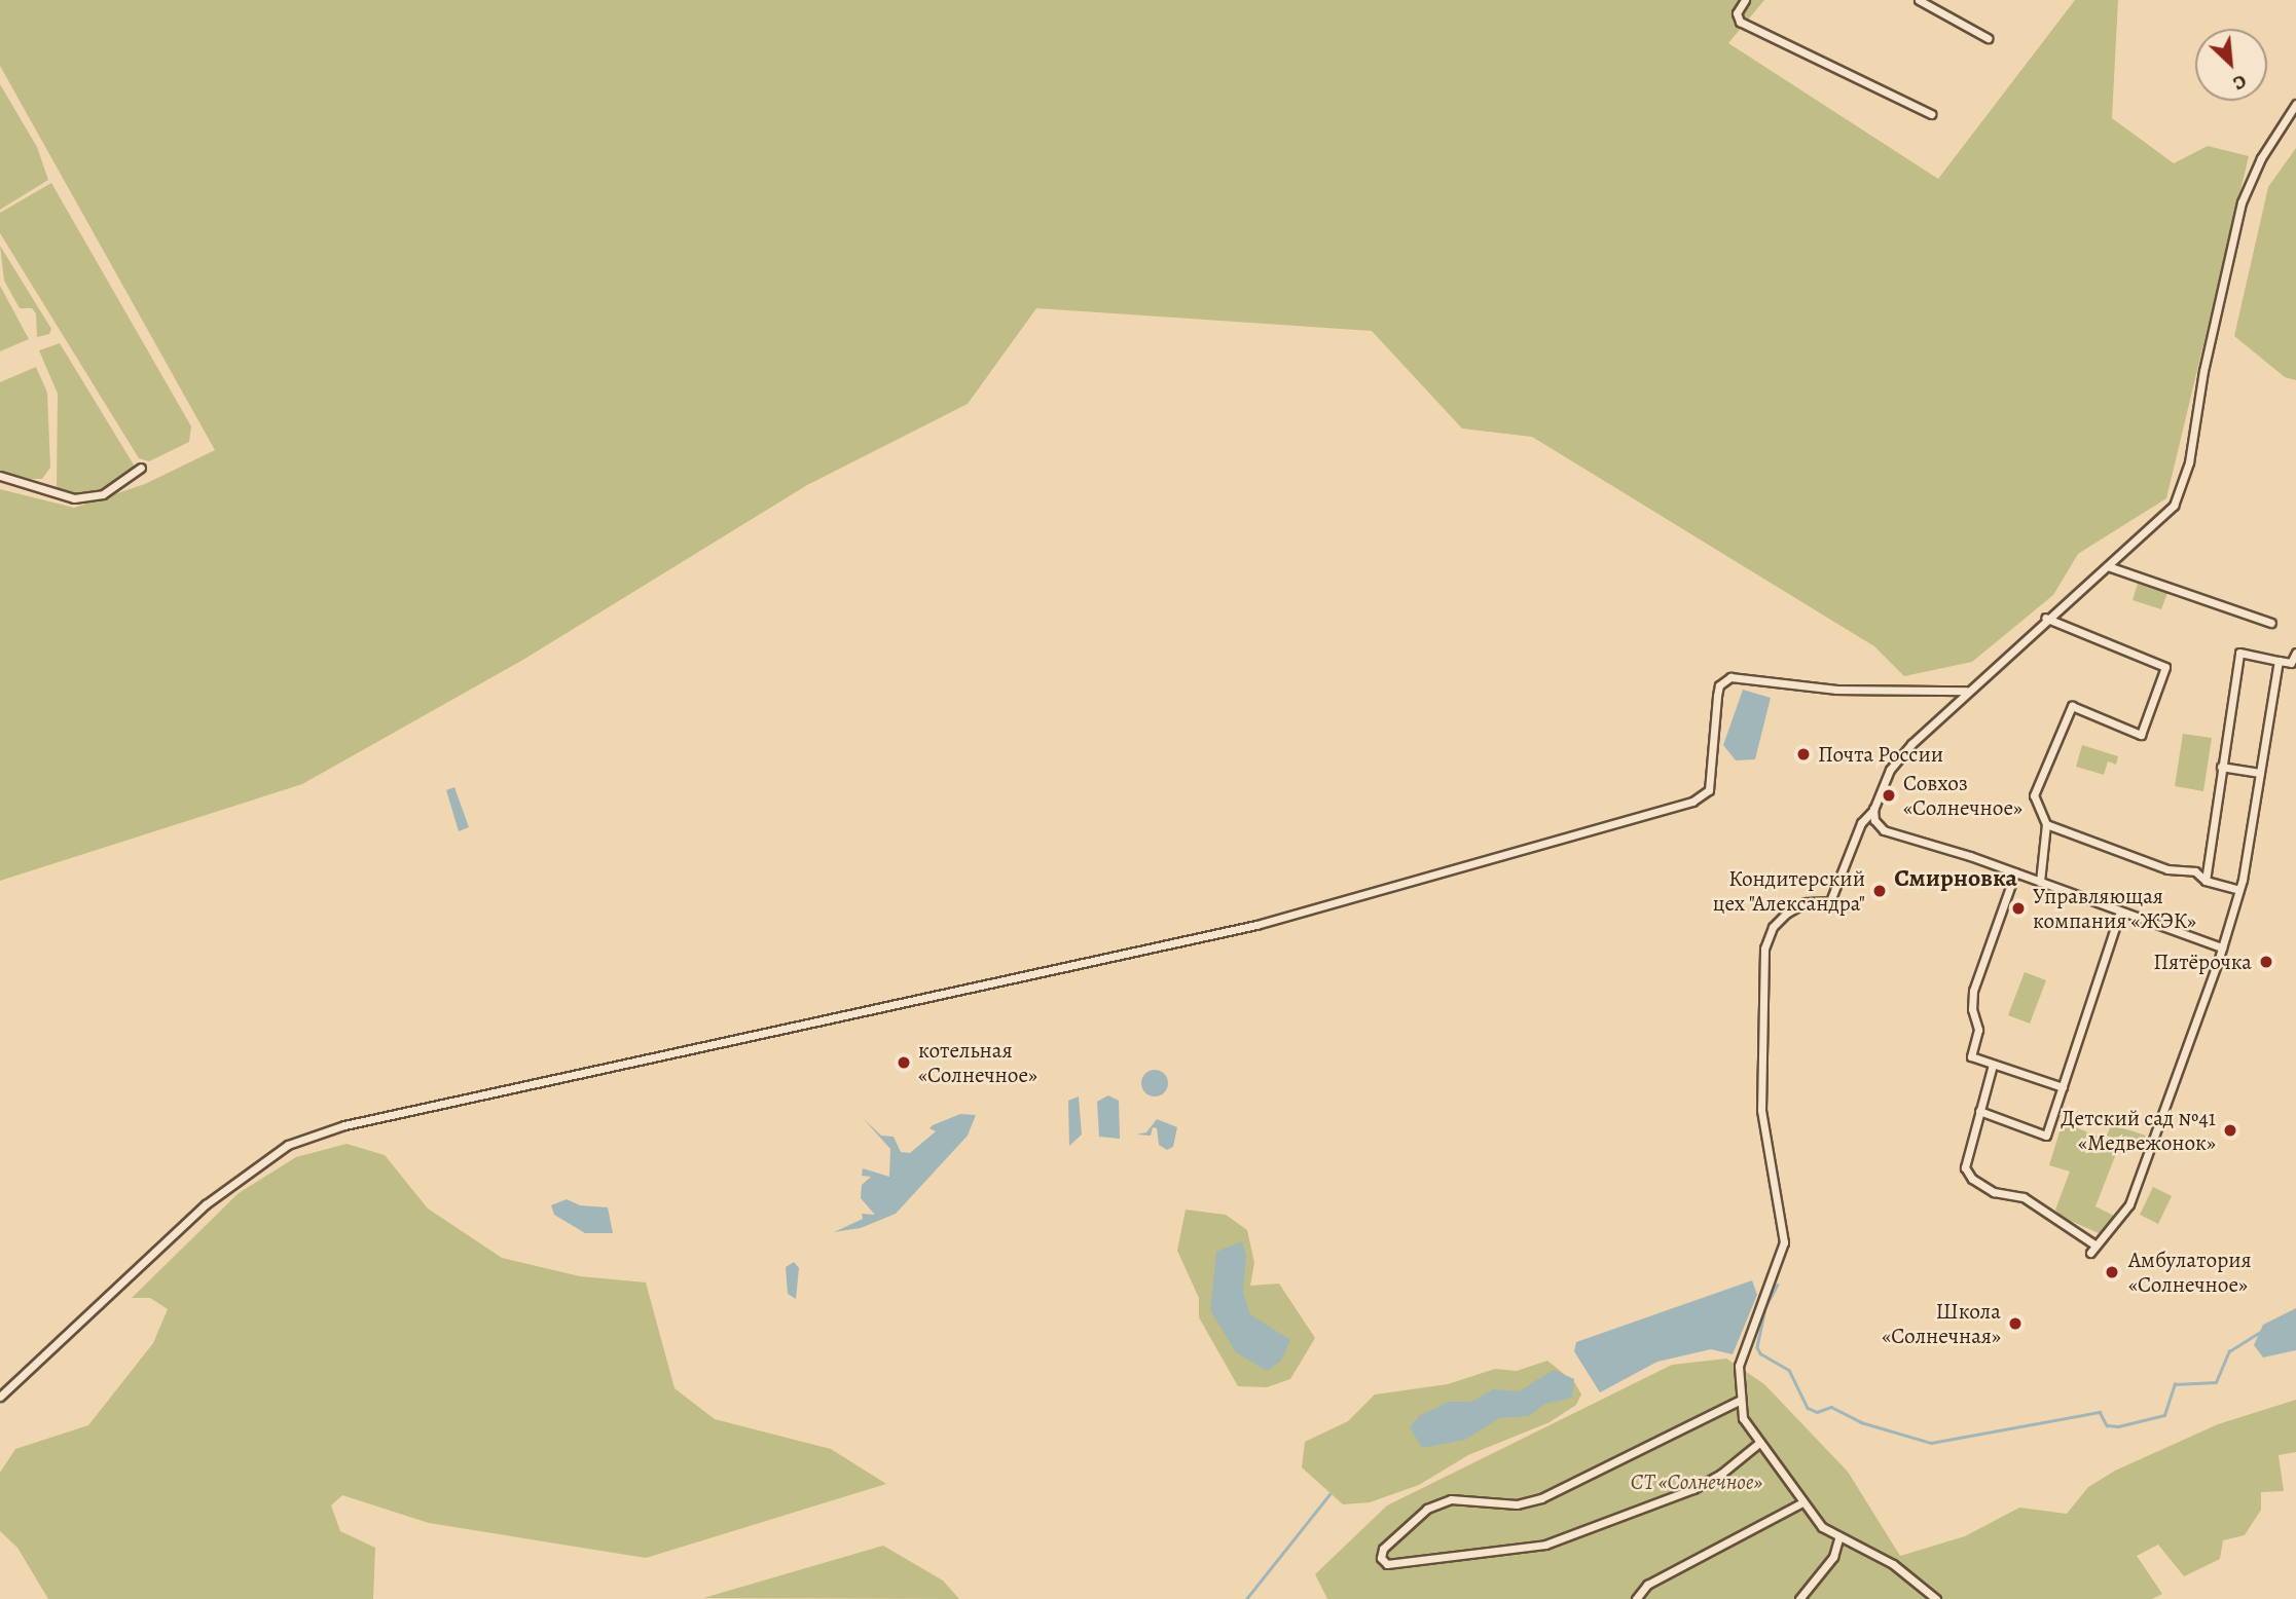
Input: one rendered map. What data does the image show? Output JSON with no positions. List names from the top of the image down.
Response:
{
  "districts": ["Смирновка"],
  "parks": ["СТ «Солнечное»"],
  "places": [
    "Почта России",
    "Совхоз «Солнечное»",
    "Кондитерский цех \"Александра\"",
    "Управляющая компания «ЖЭК»",
    "Пятёрочка",
    "котельная «Солнечное»",
    "Детский сад №41 «Медвежонок»",
    "Амбулатория «Солнечное»",
    "Школа «Солнечная»"
  ],
  "north": "bottom right"
}
